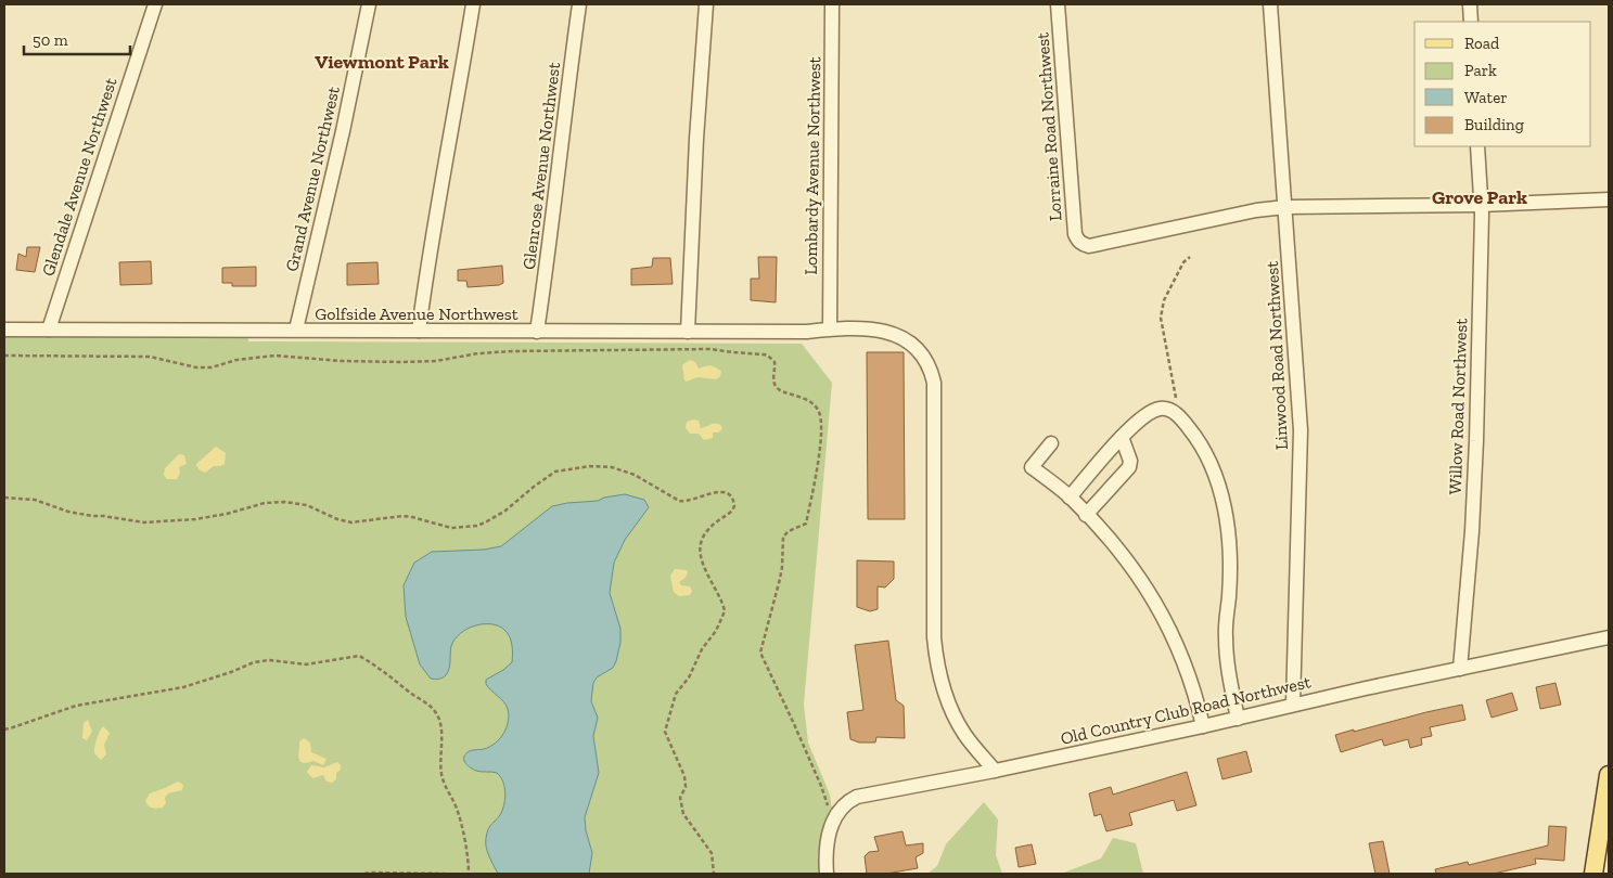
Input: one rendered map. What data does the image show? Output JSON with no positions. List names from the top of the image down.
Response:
{
  "streets": {
    "street": [
      "Lorraine Road Northwest",
      "Glenrose Avenue Northwest",
      "Lombardy Avenue Northwest",
      "Glendale Avenue Northwest",
      "Grand Avenue Northwest",
      "Golfside Avenue Northwest",
      "Linwood Road Northwest",
      "Willow Road Northwest",
      "Old Country Club Road Northwest"
    ]
  },
  "crossings": [
    ["Lorraine Road Northwest", "Linwood Road Northwest"],
    ["Glenrose Avenue Northwest", "Golfside Avenue Northwest"],
    ["Lombardy Avenue Northwest", "Golfside Avenue Northwest"],
    ["Glendale Avenue Northwest", "Golfside Avenue Northwest"],
    ["Grand Avenue Northwest", "Golfside Avenue Northwest"],
    ["Golfside Avenue Northwest", "Old Country Club Road Northwest"],
    ["Linwood Road Northwest", "Old Country Club Road Northwest"],
    ["Willow Road Northwest", "Old Country Club Road Northwest"]
  ],
  "districts": ["Viewmont Park", "Grove Park"],
  "legend": [
    "Road",
    "Park",
    "Water",
    "Building"
  ],
  "scale_bar": "50 m"
}
